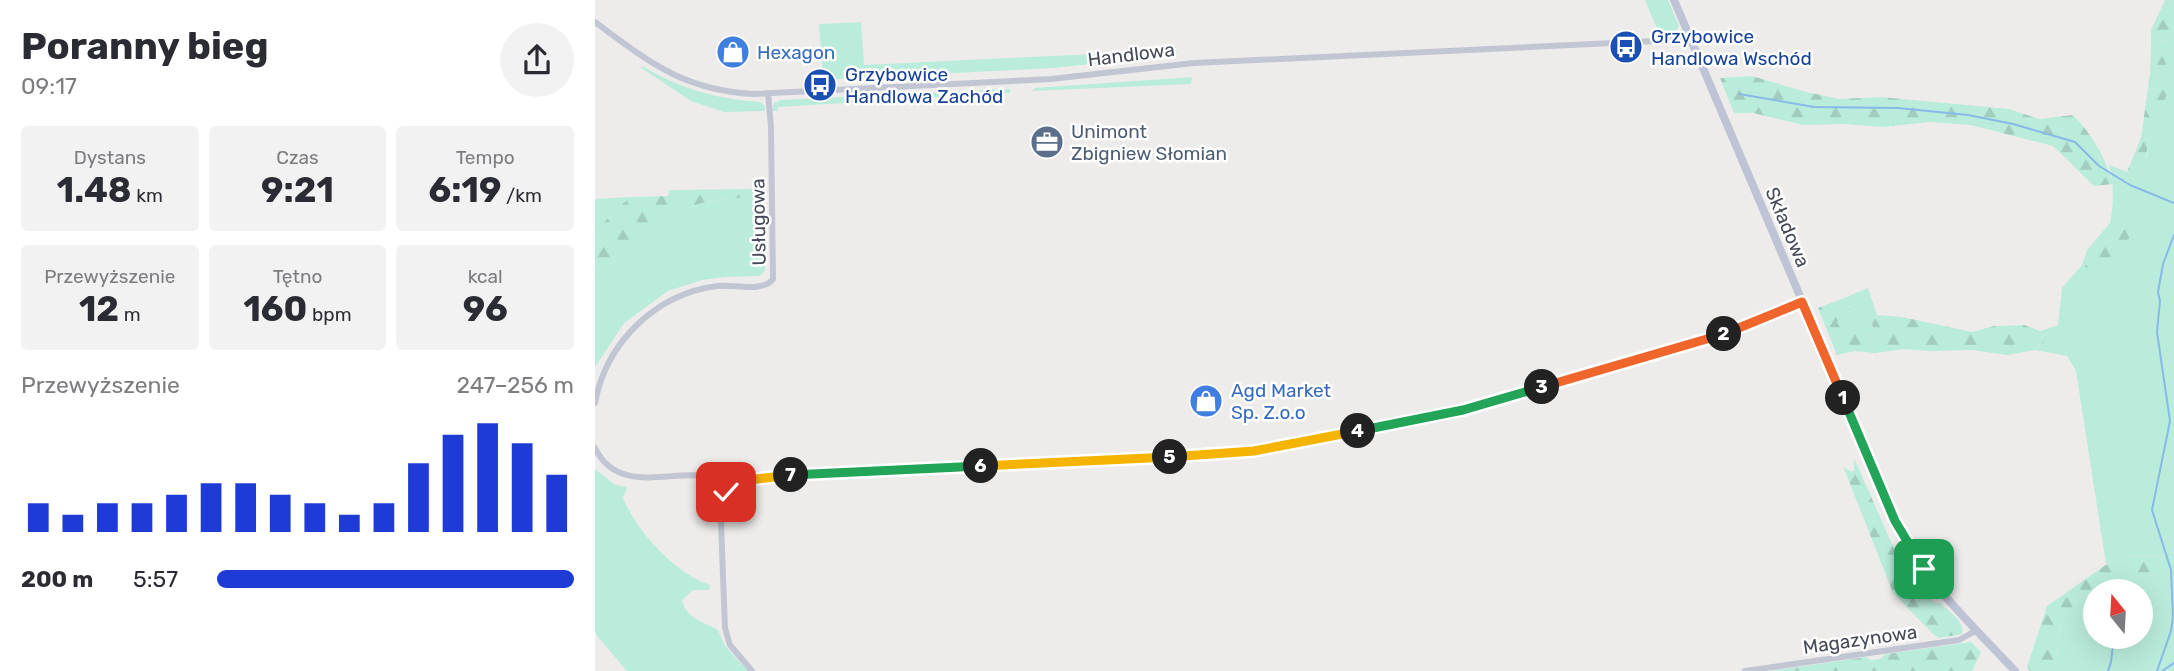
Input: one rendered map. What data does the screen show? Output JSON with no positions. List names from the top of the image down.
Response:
{
  "streets": {
    "main road": ["Składowa"],
    "street": ["Handlowa", "Usługowa", "Magazynowa"]
  },
  "crossings": [
    ["Handlowa", "Usługowa"],
    ["Handlowa", "Składowa"],
    ["Składowa", "Magazynowa"]
  ],
  "places": {
    "bus stop": ["Grzybowice Handlowa Wschód", "Grzybowice Handlowa Zachód"],
    "shop": ["Hexagon", "Agd Market Sp. Z.o.o"],
    "office": ["Unimont Zbigniew Słomian"]
  },
  "north": "top",
  "page": {
    "heading": ["Poranny bieg", "09:17"],
    "stats": [
      ["Dystans", "1.48 km"],
      ["Czas", "9:21"],
      ["Tempo", "6:19 /km"],
      ["Przewyższenie", "12 m"],
      ["Tętno", "160 bpm"],
      ["kcal", "96"]
    ],
    "pins": [
      "2",
      "3",
      "1",
      "4",
      "5",
      "6",
      "7"
    ],
    "chart": ["Przewyższenie", "247–256 m"],
    "list": [
      {
        "name": "200 m",
        "note": "5:57"
      }
    ]
  }
}
